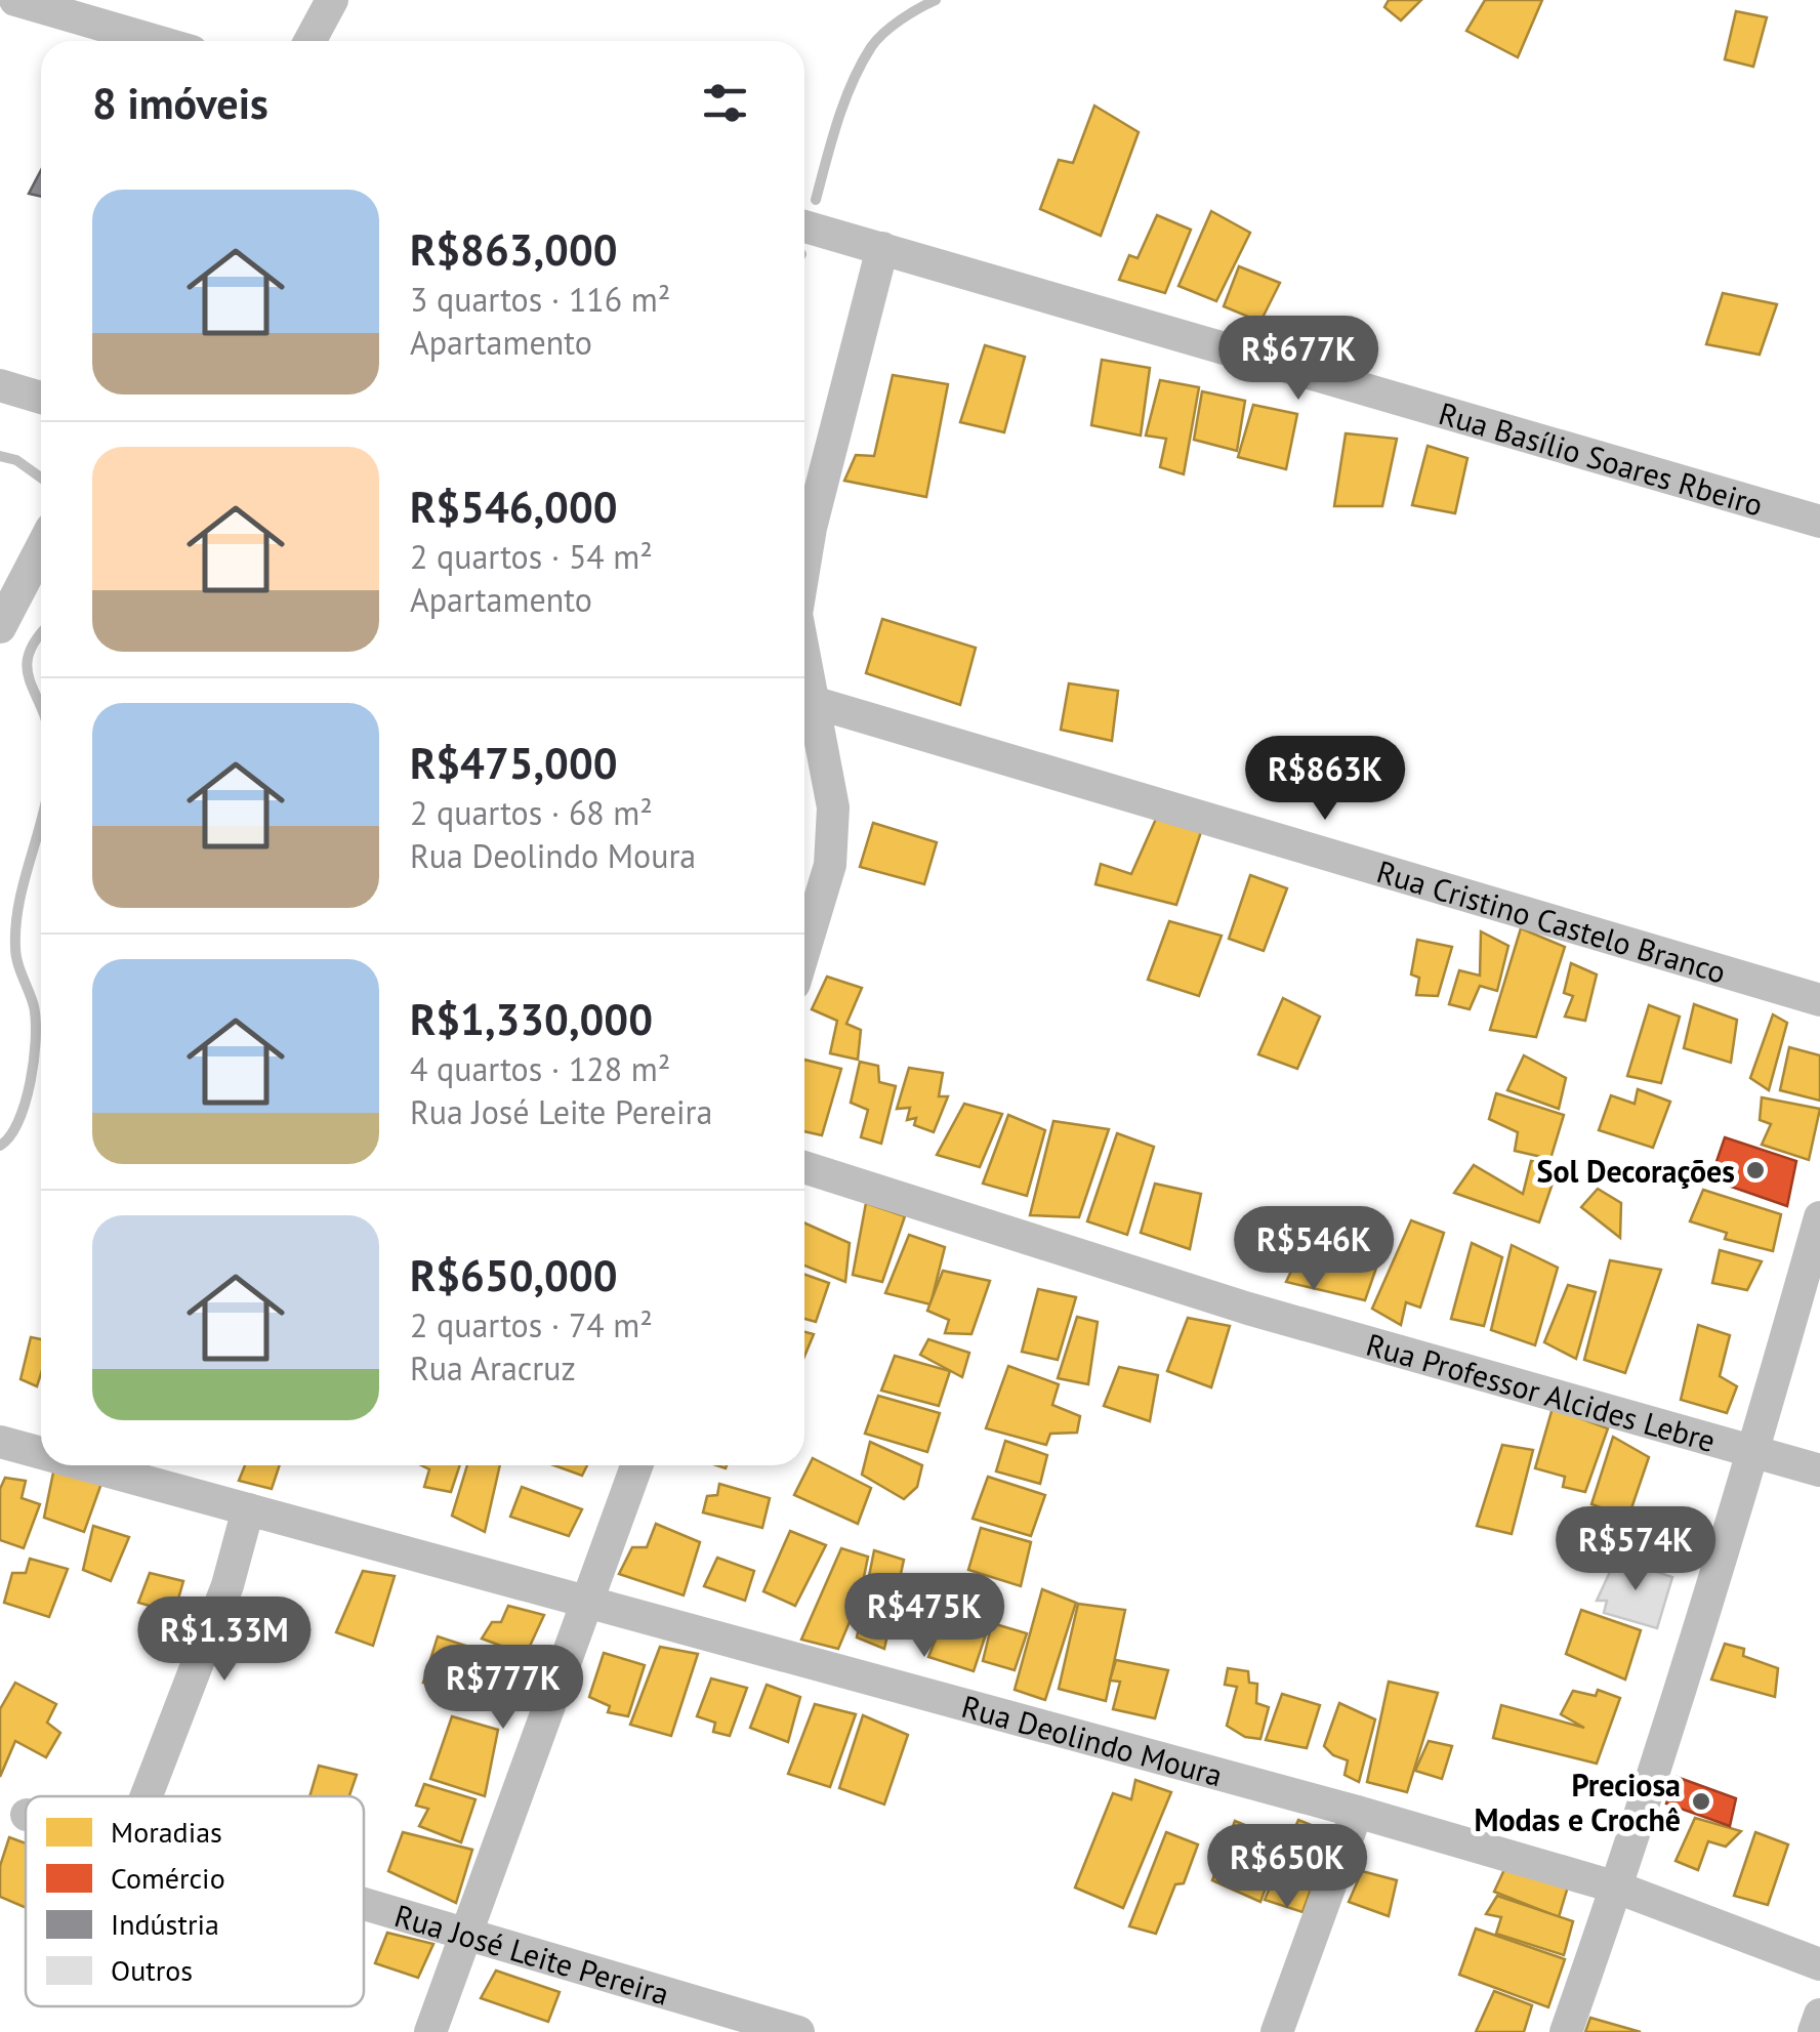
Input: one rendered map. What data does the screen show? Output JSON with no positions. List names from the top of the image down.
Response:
{
  "streets": {
    "street": [
      "Rua Basílio Soares Rbeiro",
      "Rua Cristino Castelo Branco",
      "Rua Professor Alcides Lebre",
      "Rua Deolindo Moura",
      "Rua José Leite Pereira"
    ]
  },
  "places": ["Sol Decorações", "Preciosa Modas e Crochê"],
  "legend": [
    "Moradias",
    "Comércio",
    "Indústria",
    "Outros"
  ],
  "page": {
    "heading": "8 imóveis",
    "list": [
      {
        "name": "R$863,000",
        "note": "3 quartos · 116 m² · Apartamento"
      },
      {
        "name": "R$546,000",
        "note": "2 quartos · 54 m² · Apartamento"
      },
      {
        "name": "R$475,000",
        "note": "2 quartos · 68 m² · Rua Deolindo Moura"
      },
      {
        "name": "R$1,330,000",
        "note": "4 quartos · 128 m² · Rua José Leite Pereira"
      },
      {
        "name": "R$650,000",
        "note": "2 quartos · 74 m² · Rua Aracruz"
      }
    ],
    "price": [
      "R$677K",
      "R$863K",
      "R$546K",
      "R$574K",
      "R$475K",
      "R$1.33M",
      "R$777K",
      "R$650K"
    ]
  }
}
